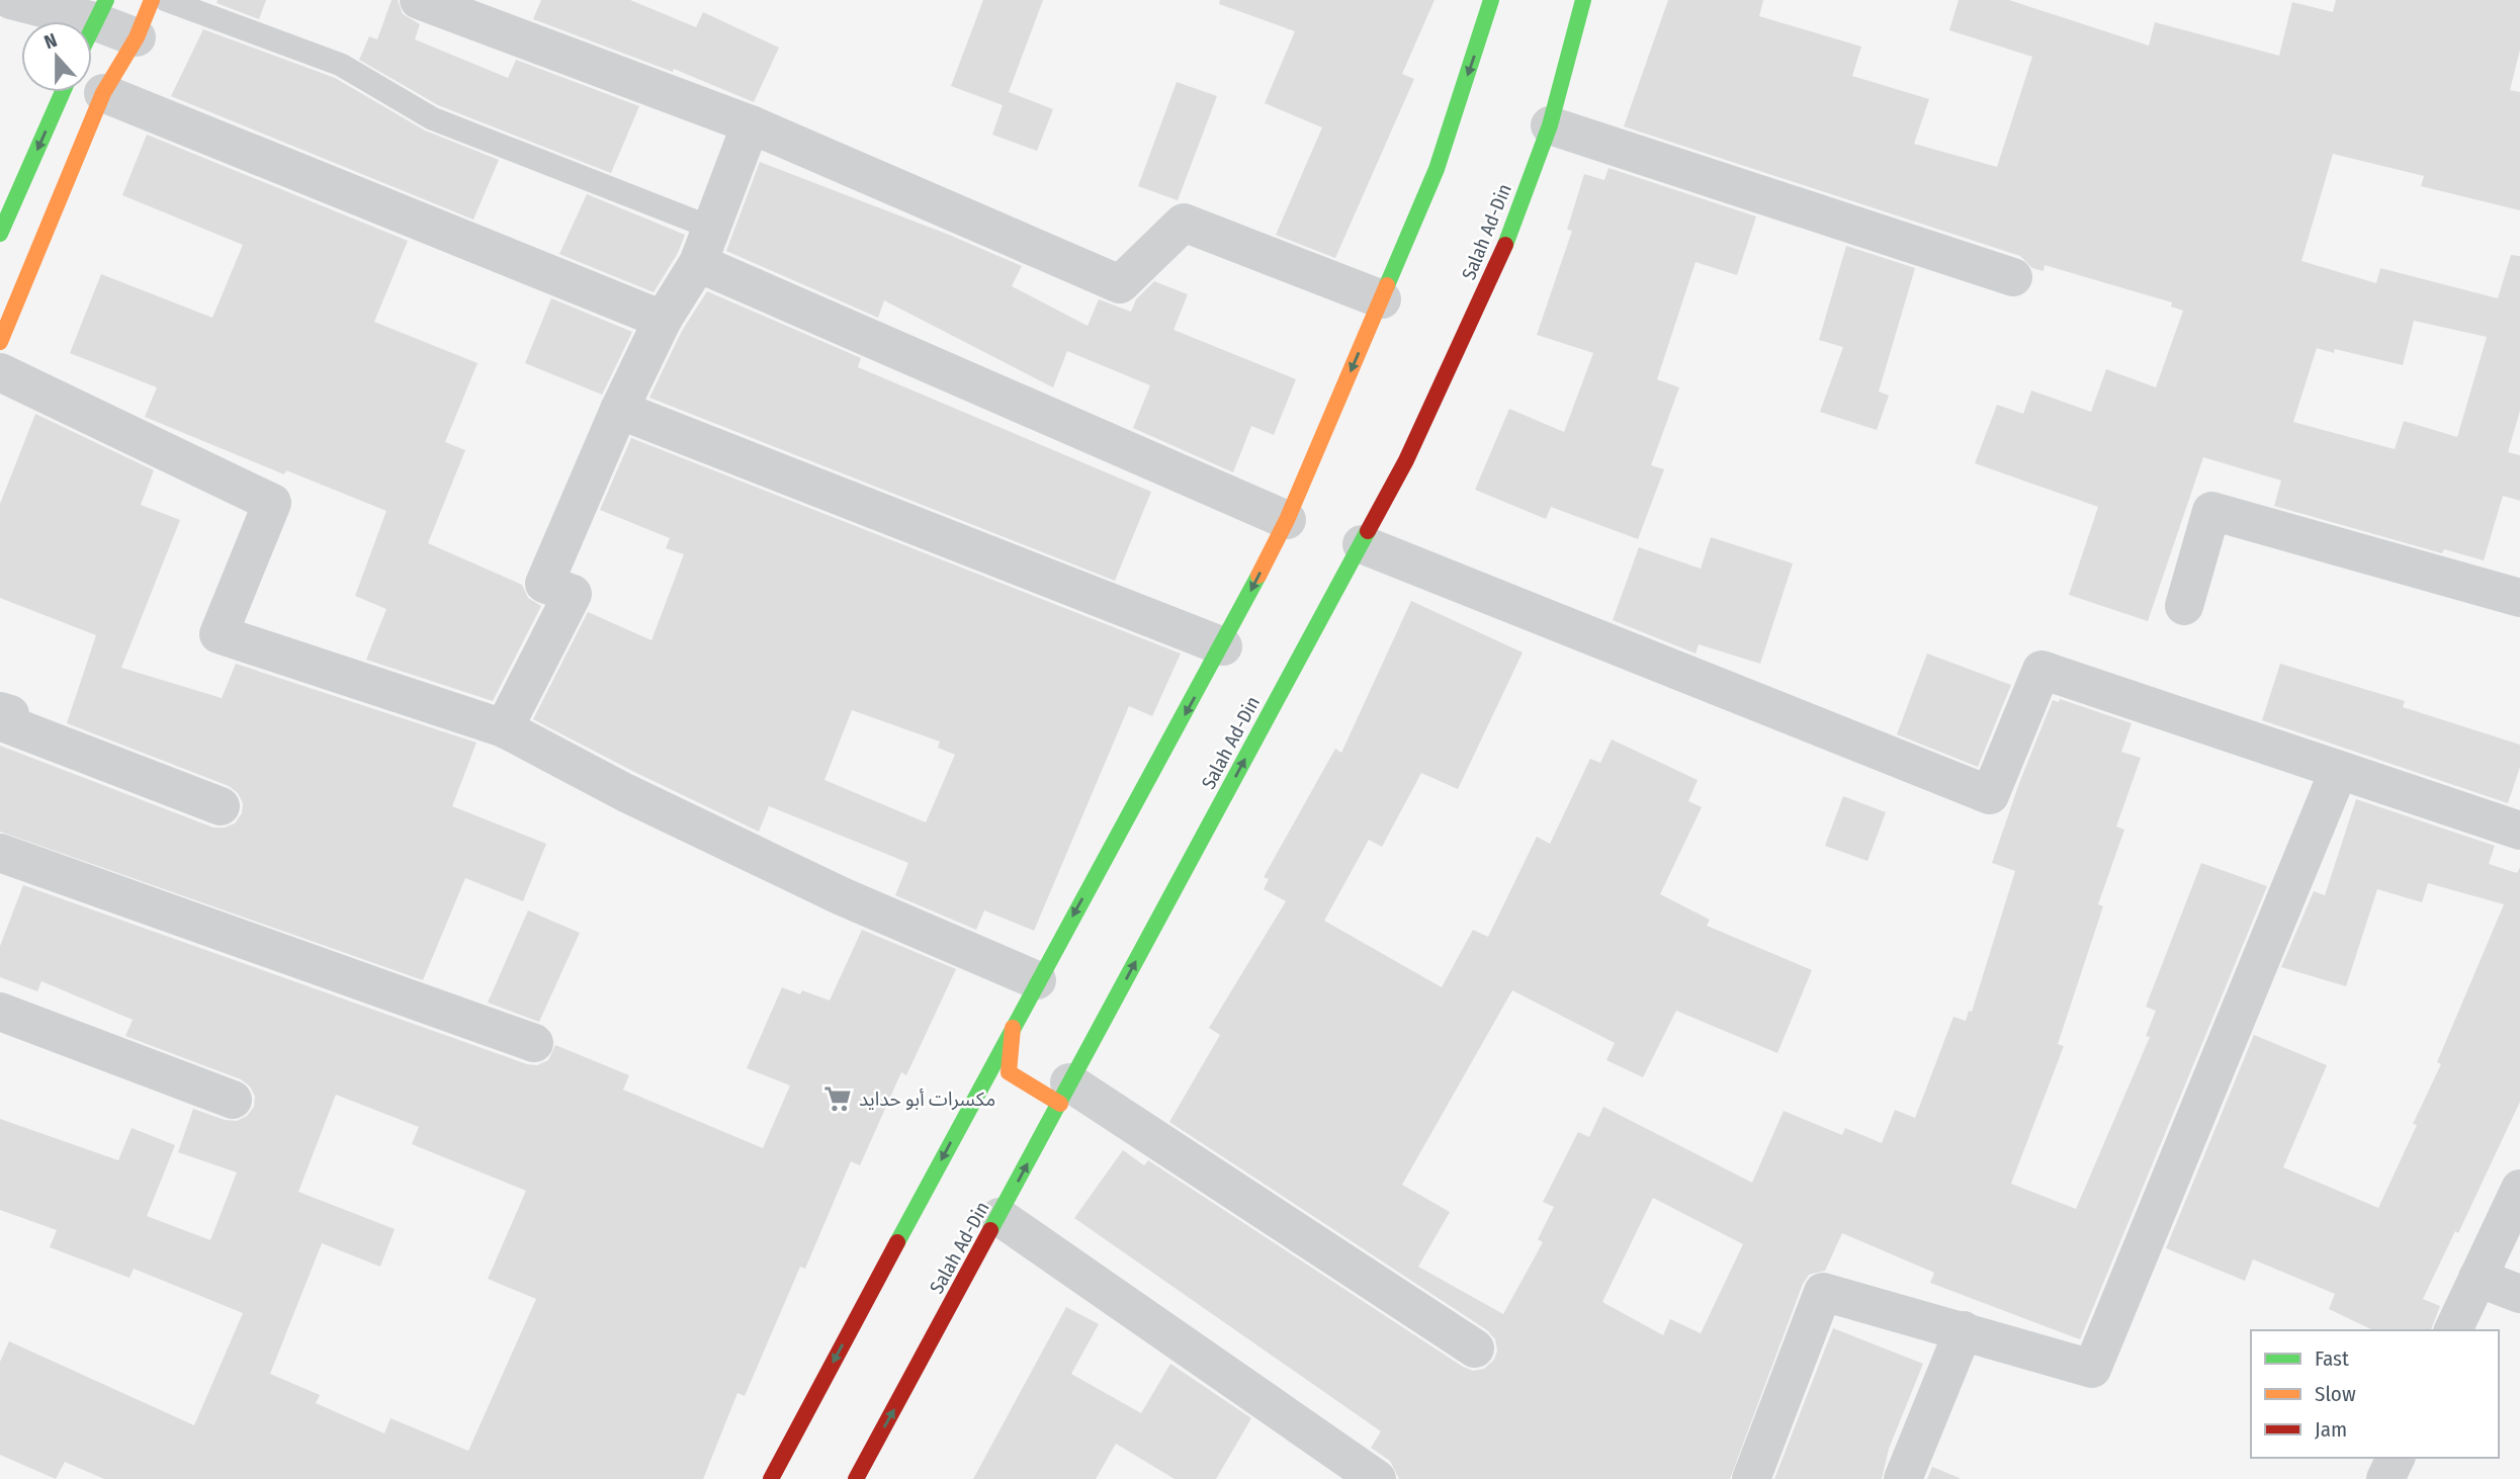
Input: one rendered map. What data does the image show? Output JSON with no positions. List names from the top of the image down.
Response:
{
  "streets": {
    "main road": ["Salah Ad-Din"]
  },
  "places": {
    "supermarket": ["مكسرات أبو حدايد"]
  },
  "legend": ["Fast", "Slow", "Jam"],
  "north": "top"
}
